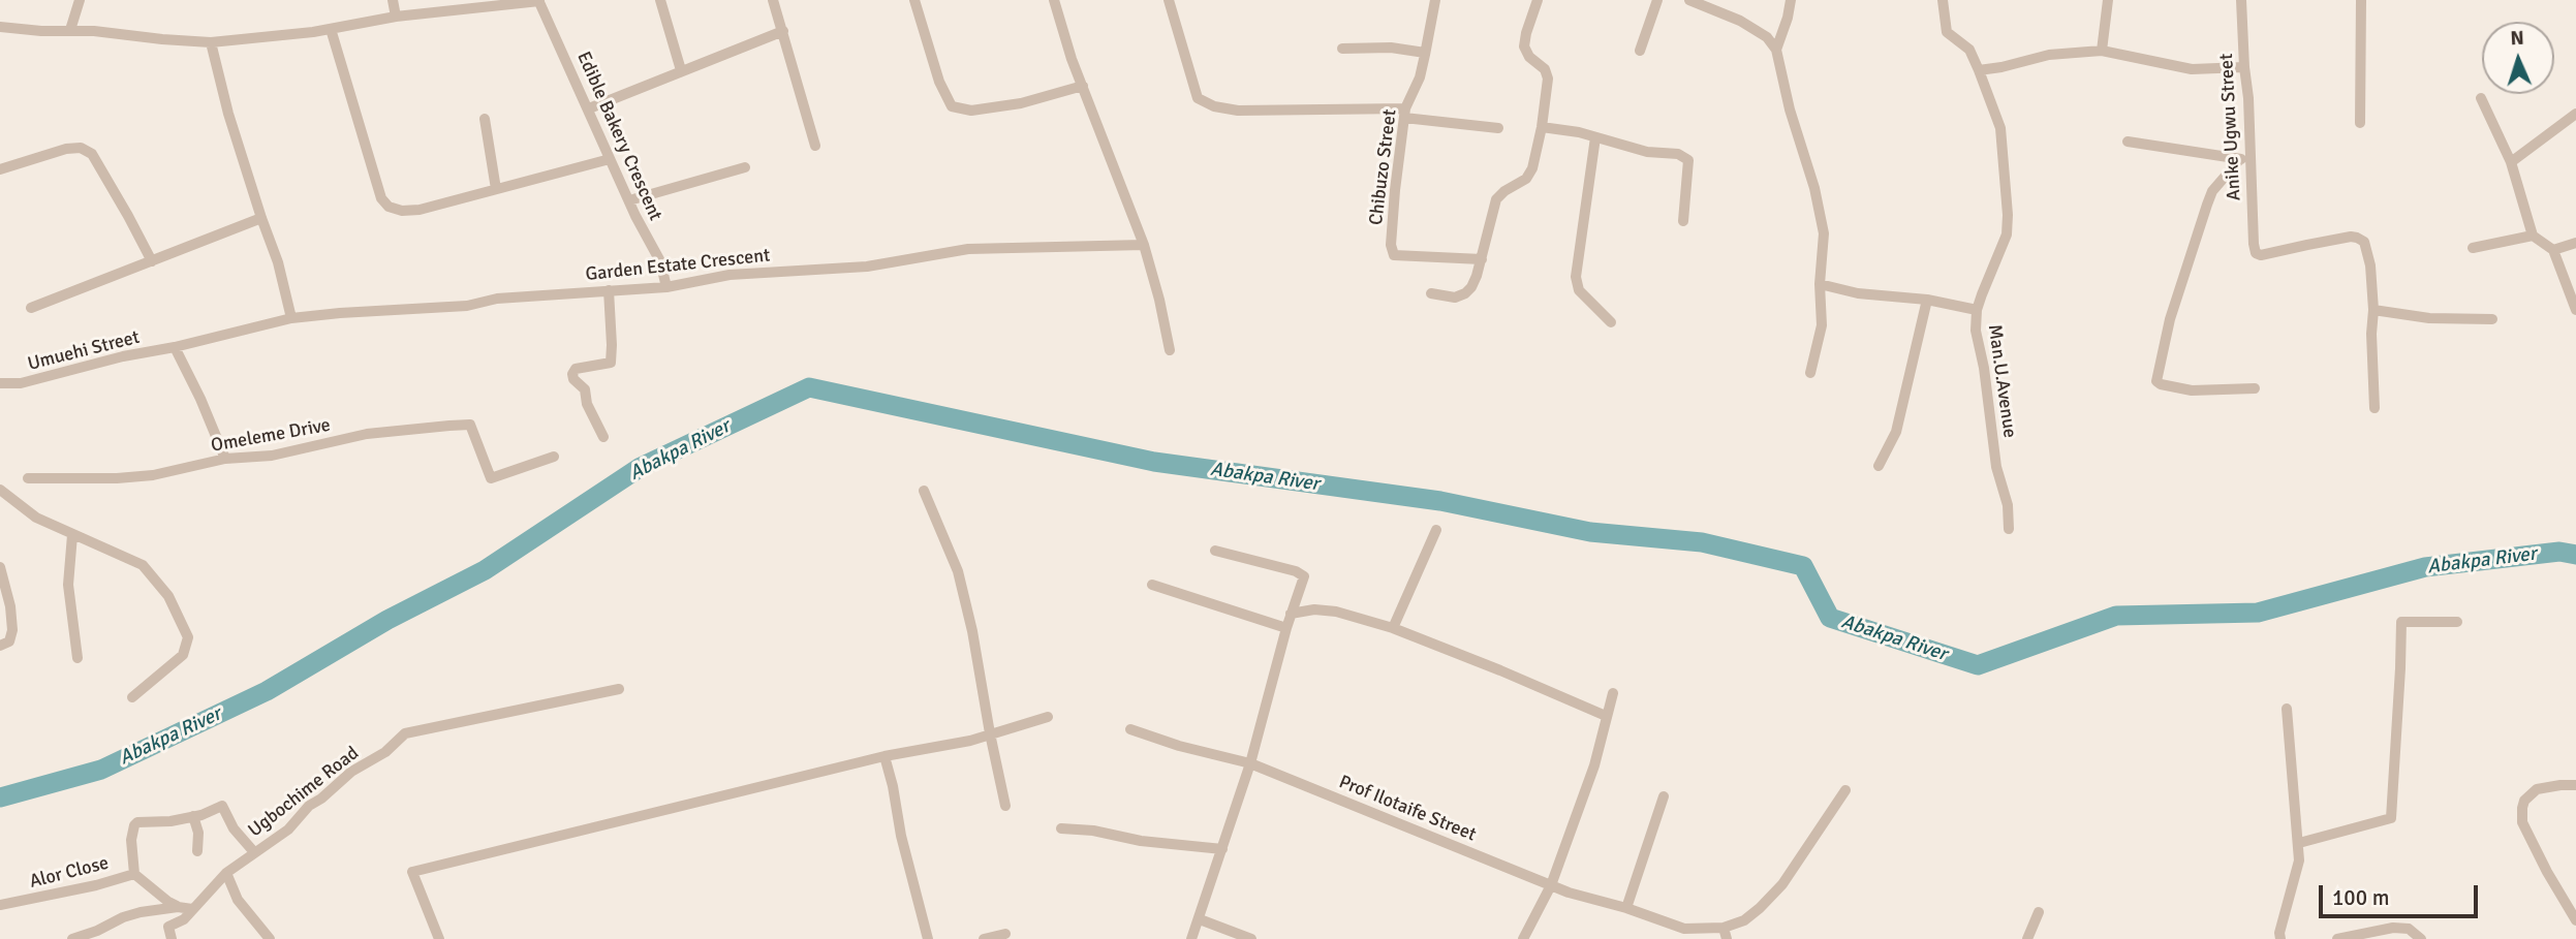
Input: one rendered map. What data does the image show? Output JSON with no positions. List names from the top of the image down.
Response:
{
  "streets": {
    "street": [
      "Anike Ugwu Street",
      "Edible Bakery Crescent",
      "Chibuzo Street",
      "Garden Estate Crescent",
      "Umuehi Street",
      "Man.U.Avenue",
      "Omeleme Drive",
      "Ugbochime Road",
      "Prof Ilotaife Street",
      "Alor Close"
    ]
  },
  "crossings": [
    ["Edible Bakery Crescent", "Garden Estate Crescent"],
    ["Garden Estate Crescent", "Umuehi Street"]
  ],
  "water": ["Abakpa River"],
  "scale_bar": "100 m",
  "north": "top"
}
